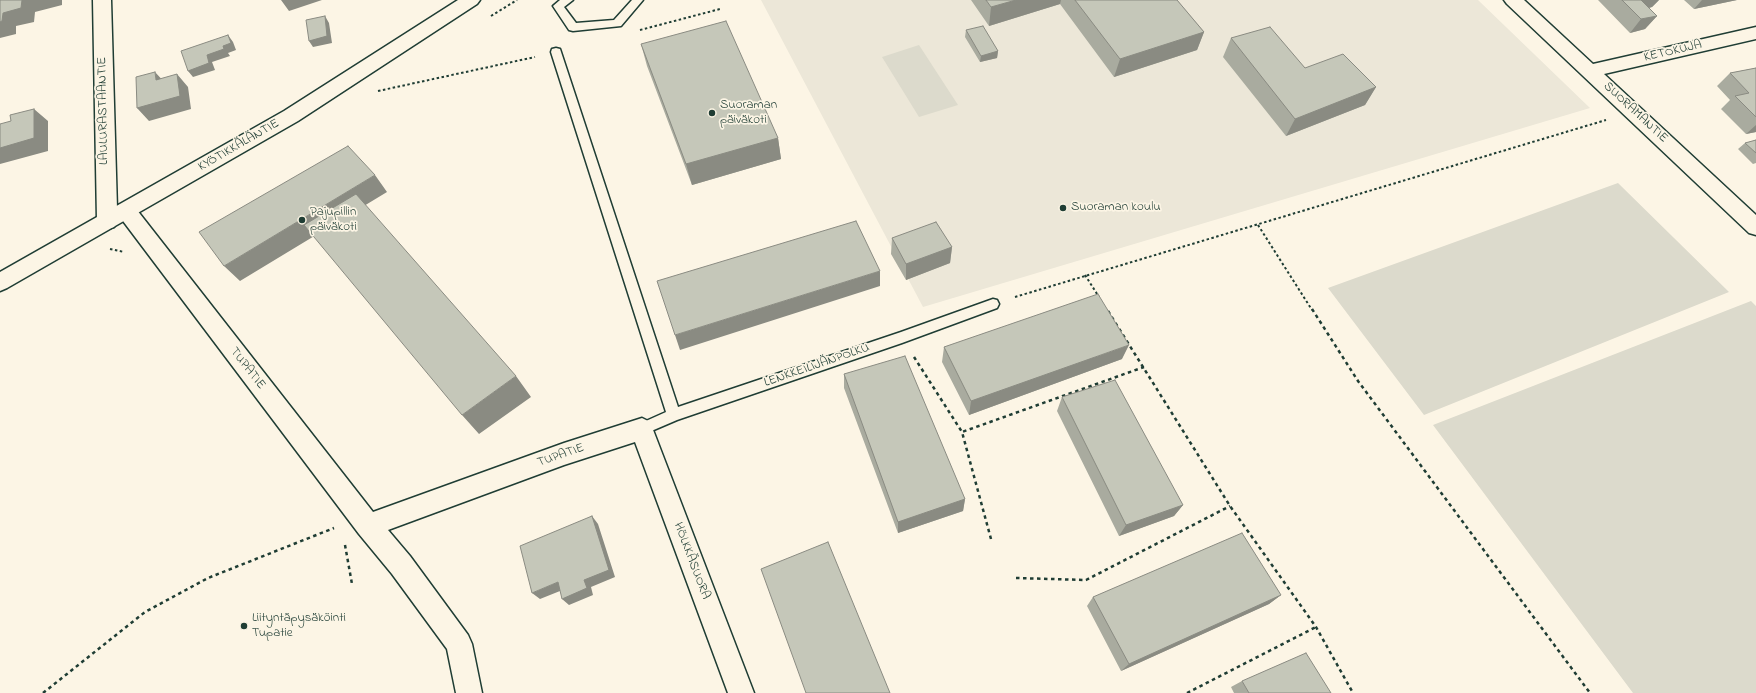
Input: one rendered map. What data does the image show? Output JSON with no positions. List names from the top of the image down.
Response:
{
  "streets": {
    "street": [
      "KETOKUJA",
      "LAULURASTAANTIE",
      "SUORAMANTIE",
      "KYÖTIKKÄLÄNTIE",
      "TUPATIE",
      "HÖLKKÄSUORA"
    ],
    "lane": ["LENKKEILIJÄNPOLKU"]
  },
  "crossings": [
    ["KETOKUJA", "SUORAMANTIE"],
    ["LAULURASTAANTIE", "KYÖTIKKÄLÄNTIE"],
    ["LAULURASTAANTIE", "TUPATIE"],
    ["KYÖTIKKÄLÄNTIE", "TUPATIE"],
    ["LENKKEILIJÄNPOLKU", "TUPATIE"],
    ["LENKKEILIJÄNPOLKU", "HÖLKKÄSUORA"],
    ["TUPATIE", "HÖLKKÄSUORA"]
  ],
  "places": [
    "Suoraman päiväkoti",
    "Suoraman koulu",
    "Pajupillin päiväkoti",
    "Liityntäpysäköinti Tupatie"
  ]
}
